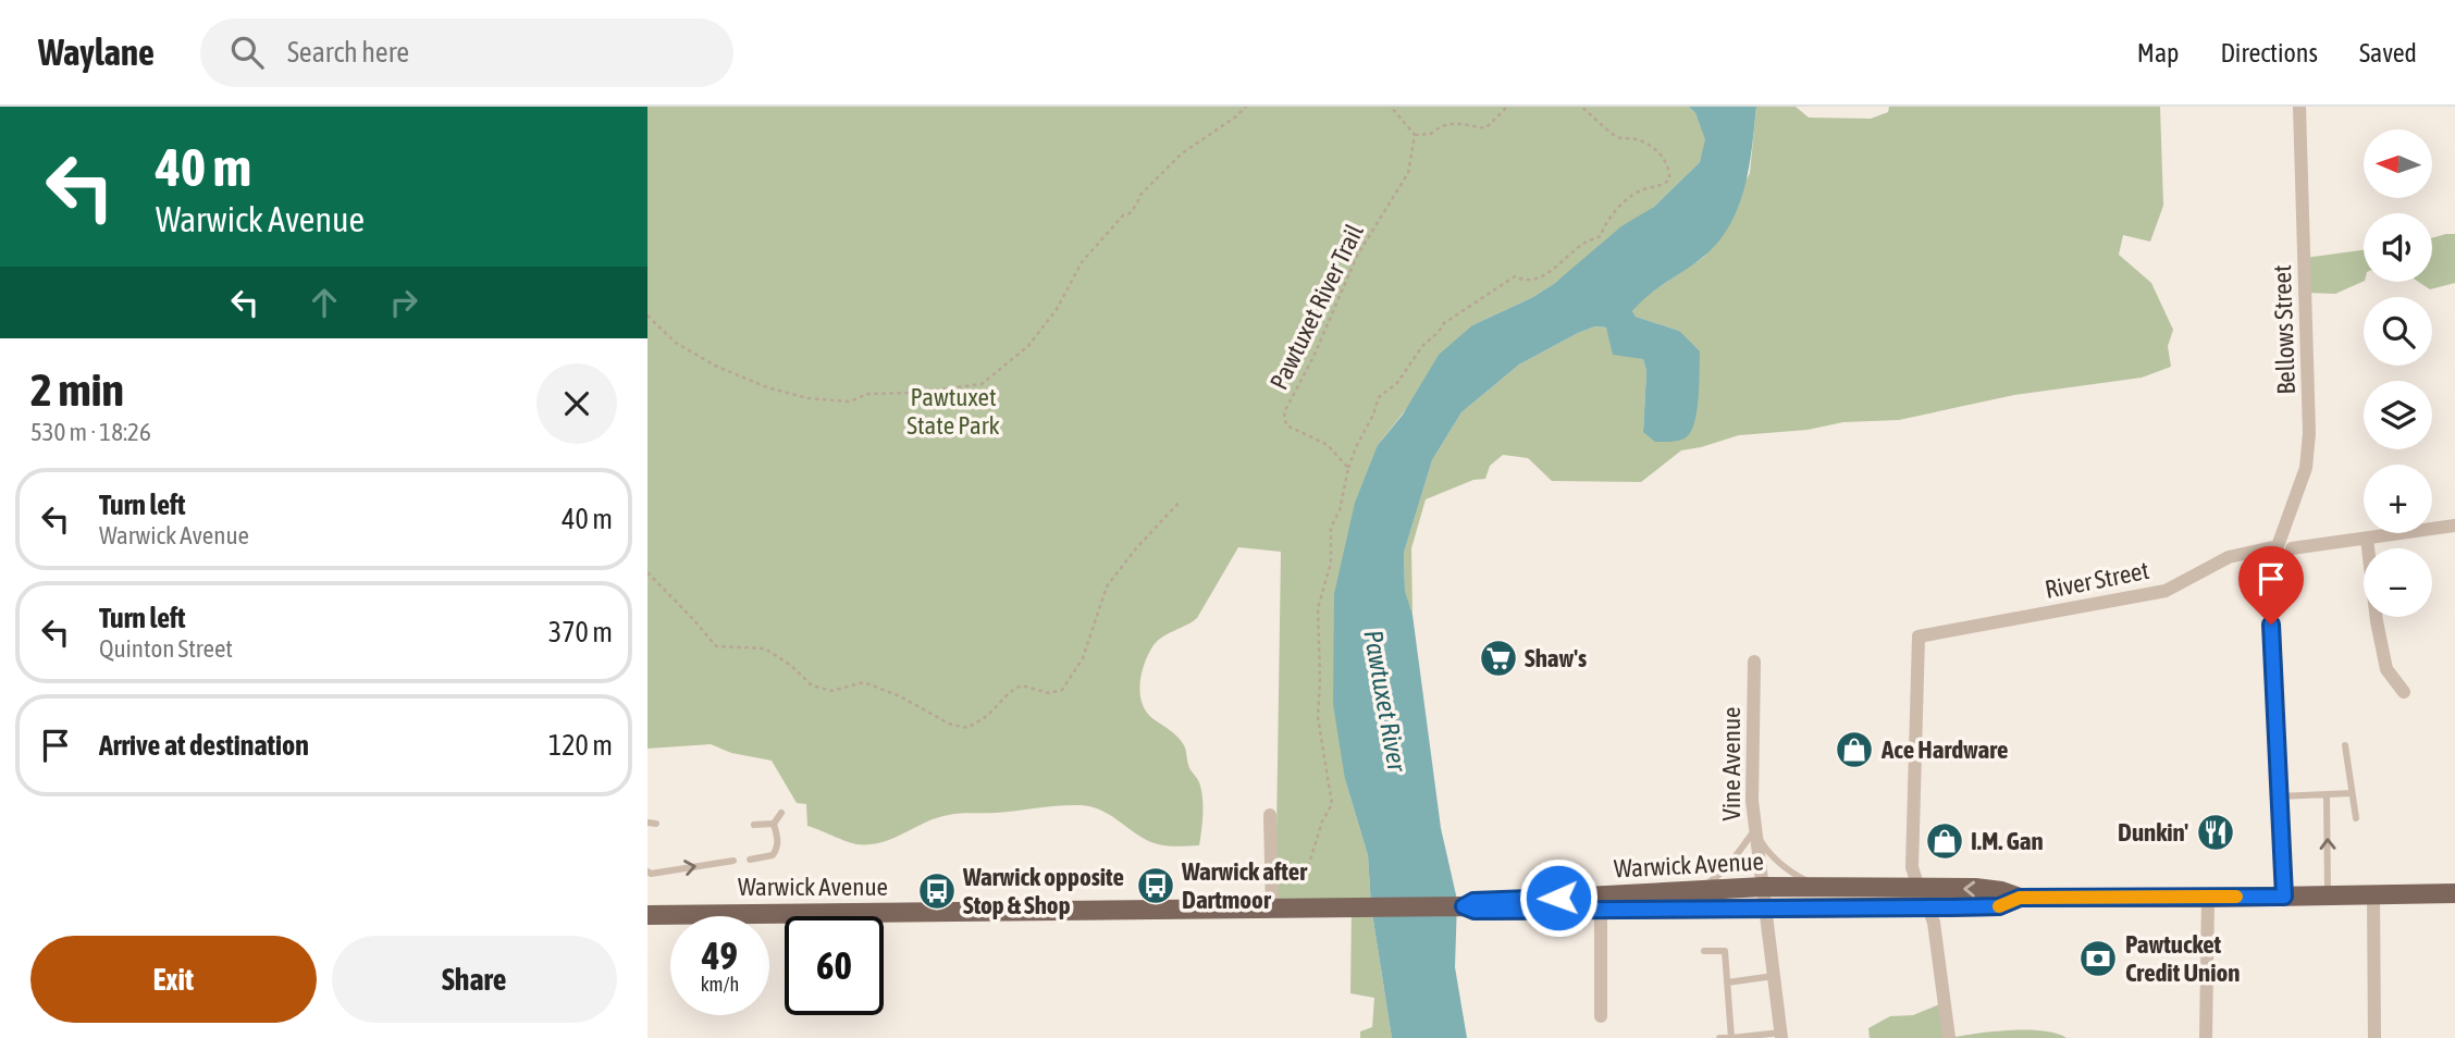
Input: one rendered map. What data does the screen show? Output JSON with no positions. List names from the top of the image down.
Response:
{
  "streets": {
    "main road": ["Warwick Avenue"],
    "street": ["Bellows Street", "River Street", "Vine Avenue"],
    "path": ["Pawtuxet River Trail"]
  },
  "crossings": [
    ["Bellows Street", "River Street"],
    ["Bellows Street", "Warwick Avenue"],
    ["River Street", "Warwick Avenue"],
    ["Vine Avenue", "Warwick Avenue"]
  ],
  "water": ["Pawtuxet River"],
  "parks": ["Pawtuxet State Park"],
  "places": {
    "supermarket": ["Shaw's"],
    "shop": ["Ace Hardware", "I.M. Gan"],
    "restaurant": ["Dunkin'"],
    "bus stop": ["Warwick after Dartmoor", "Warwick opposite Stop & Shop"],
    "bank": ["Pawtucket Credit Union"]
  },
  "north": "left",
  "page": {
    "header": "Waylane",
    "search": "Search here",
    "nav": ["Map", "Directions", "Saved"],
    "turn": ["40 m", "Warwick Avenue"],
    "map_buttons": ["+", "−"],
    "heading": ["2 min", "530 m · 18:26"],
    "list": [
      {
        "name": "Turn left",
        "note": "Warwick Avenue",
        "value": "40 m"
      },
      {
        "name": "Turn left",
        "note": "Quinton Street",
        "value": "370 m"
      },
      {
        "name": "Arrive at destination",
        "value": "120 m"
      }
    ],
    "speed": "49 km/h",
    "limit": "60",
    "buttons": ["Exit", "Share"]
  }
}
